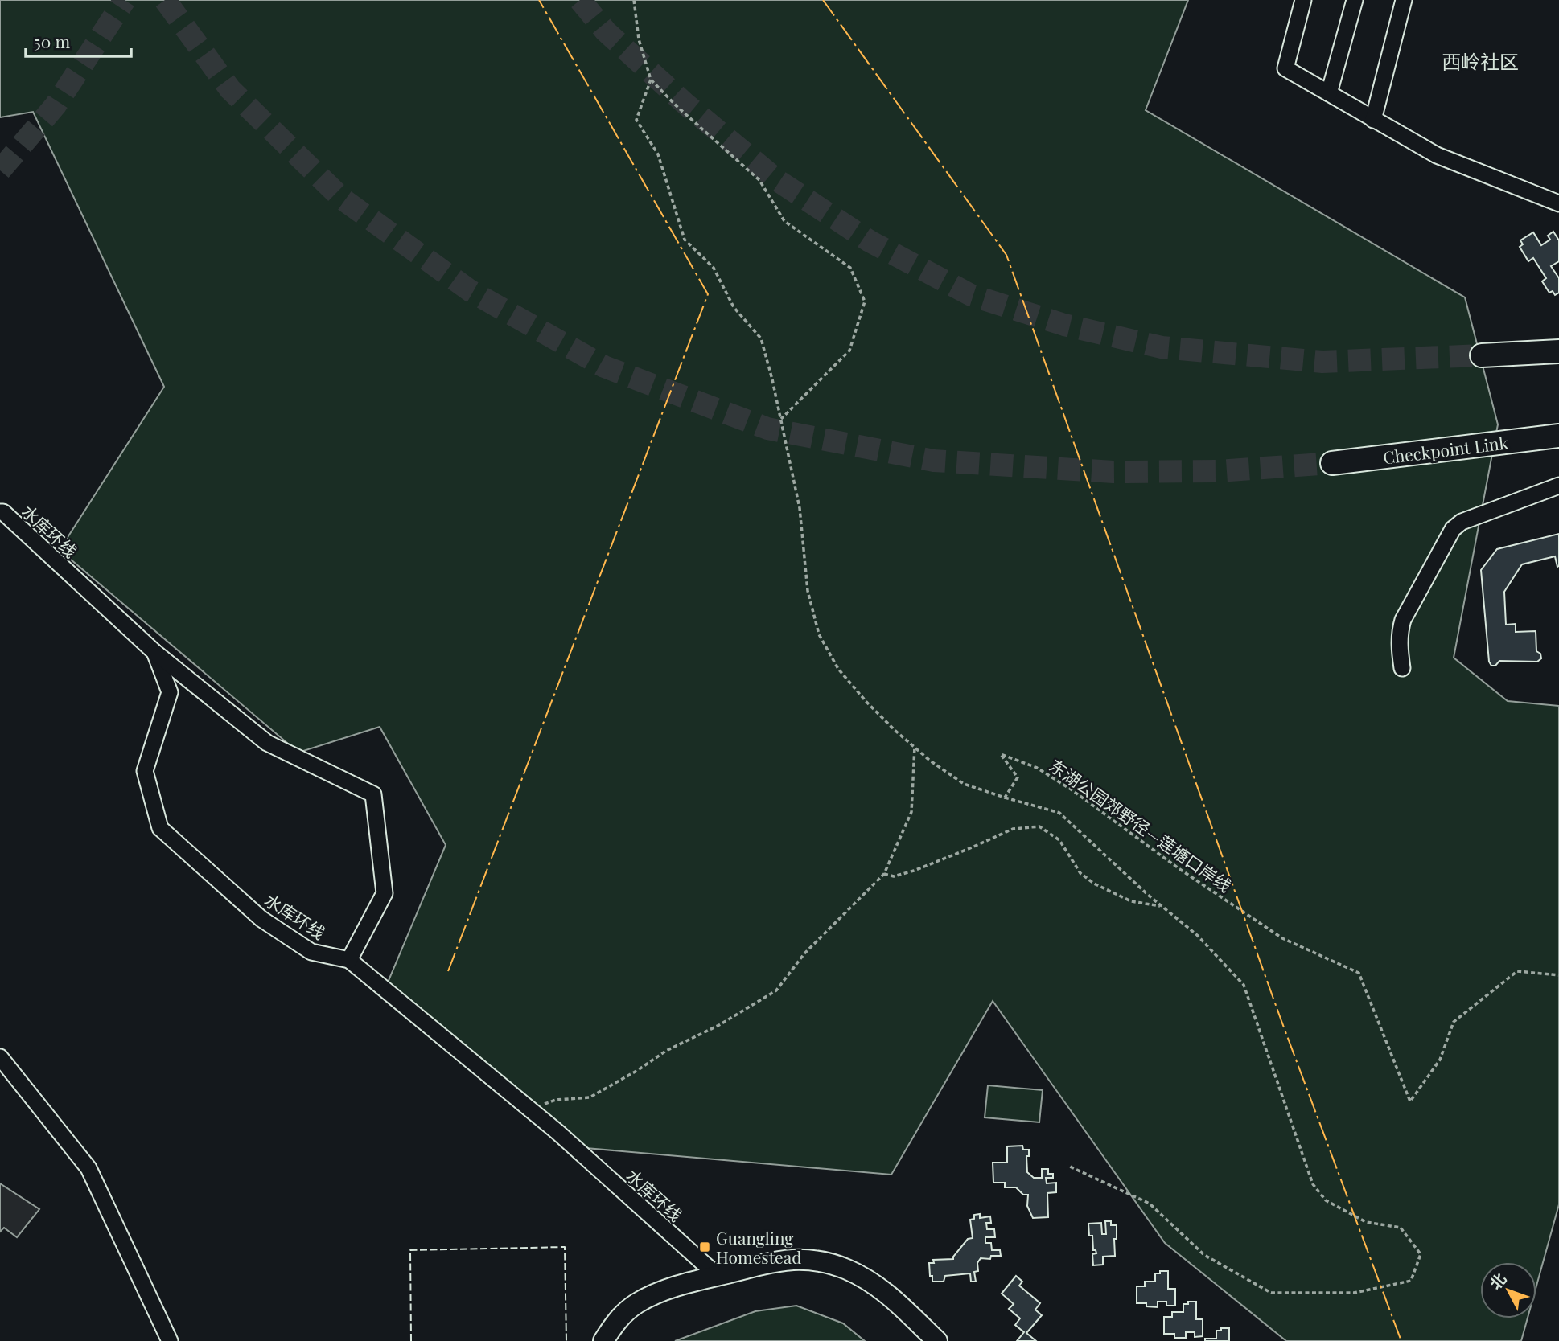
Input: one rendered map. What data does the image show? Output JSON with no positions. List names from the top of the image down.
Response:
{
  "streets": {
    "highway": ["Checkpoint Link"],
    "street": ["水库环线"],
    "path": ["东湖公园郊野径—莲塘口岸线"]
  },
  "districts": ["西岭社区"],
  "places": {
    "transit": ["Guangling Homestead"]
  },
  "scale_bar": "50 m",
  "north": "top left"
}
